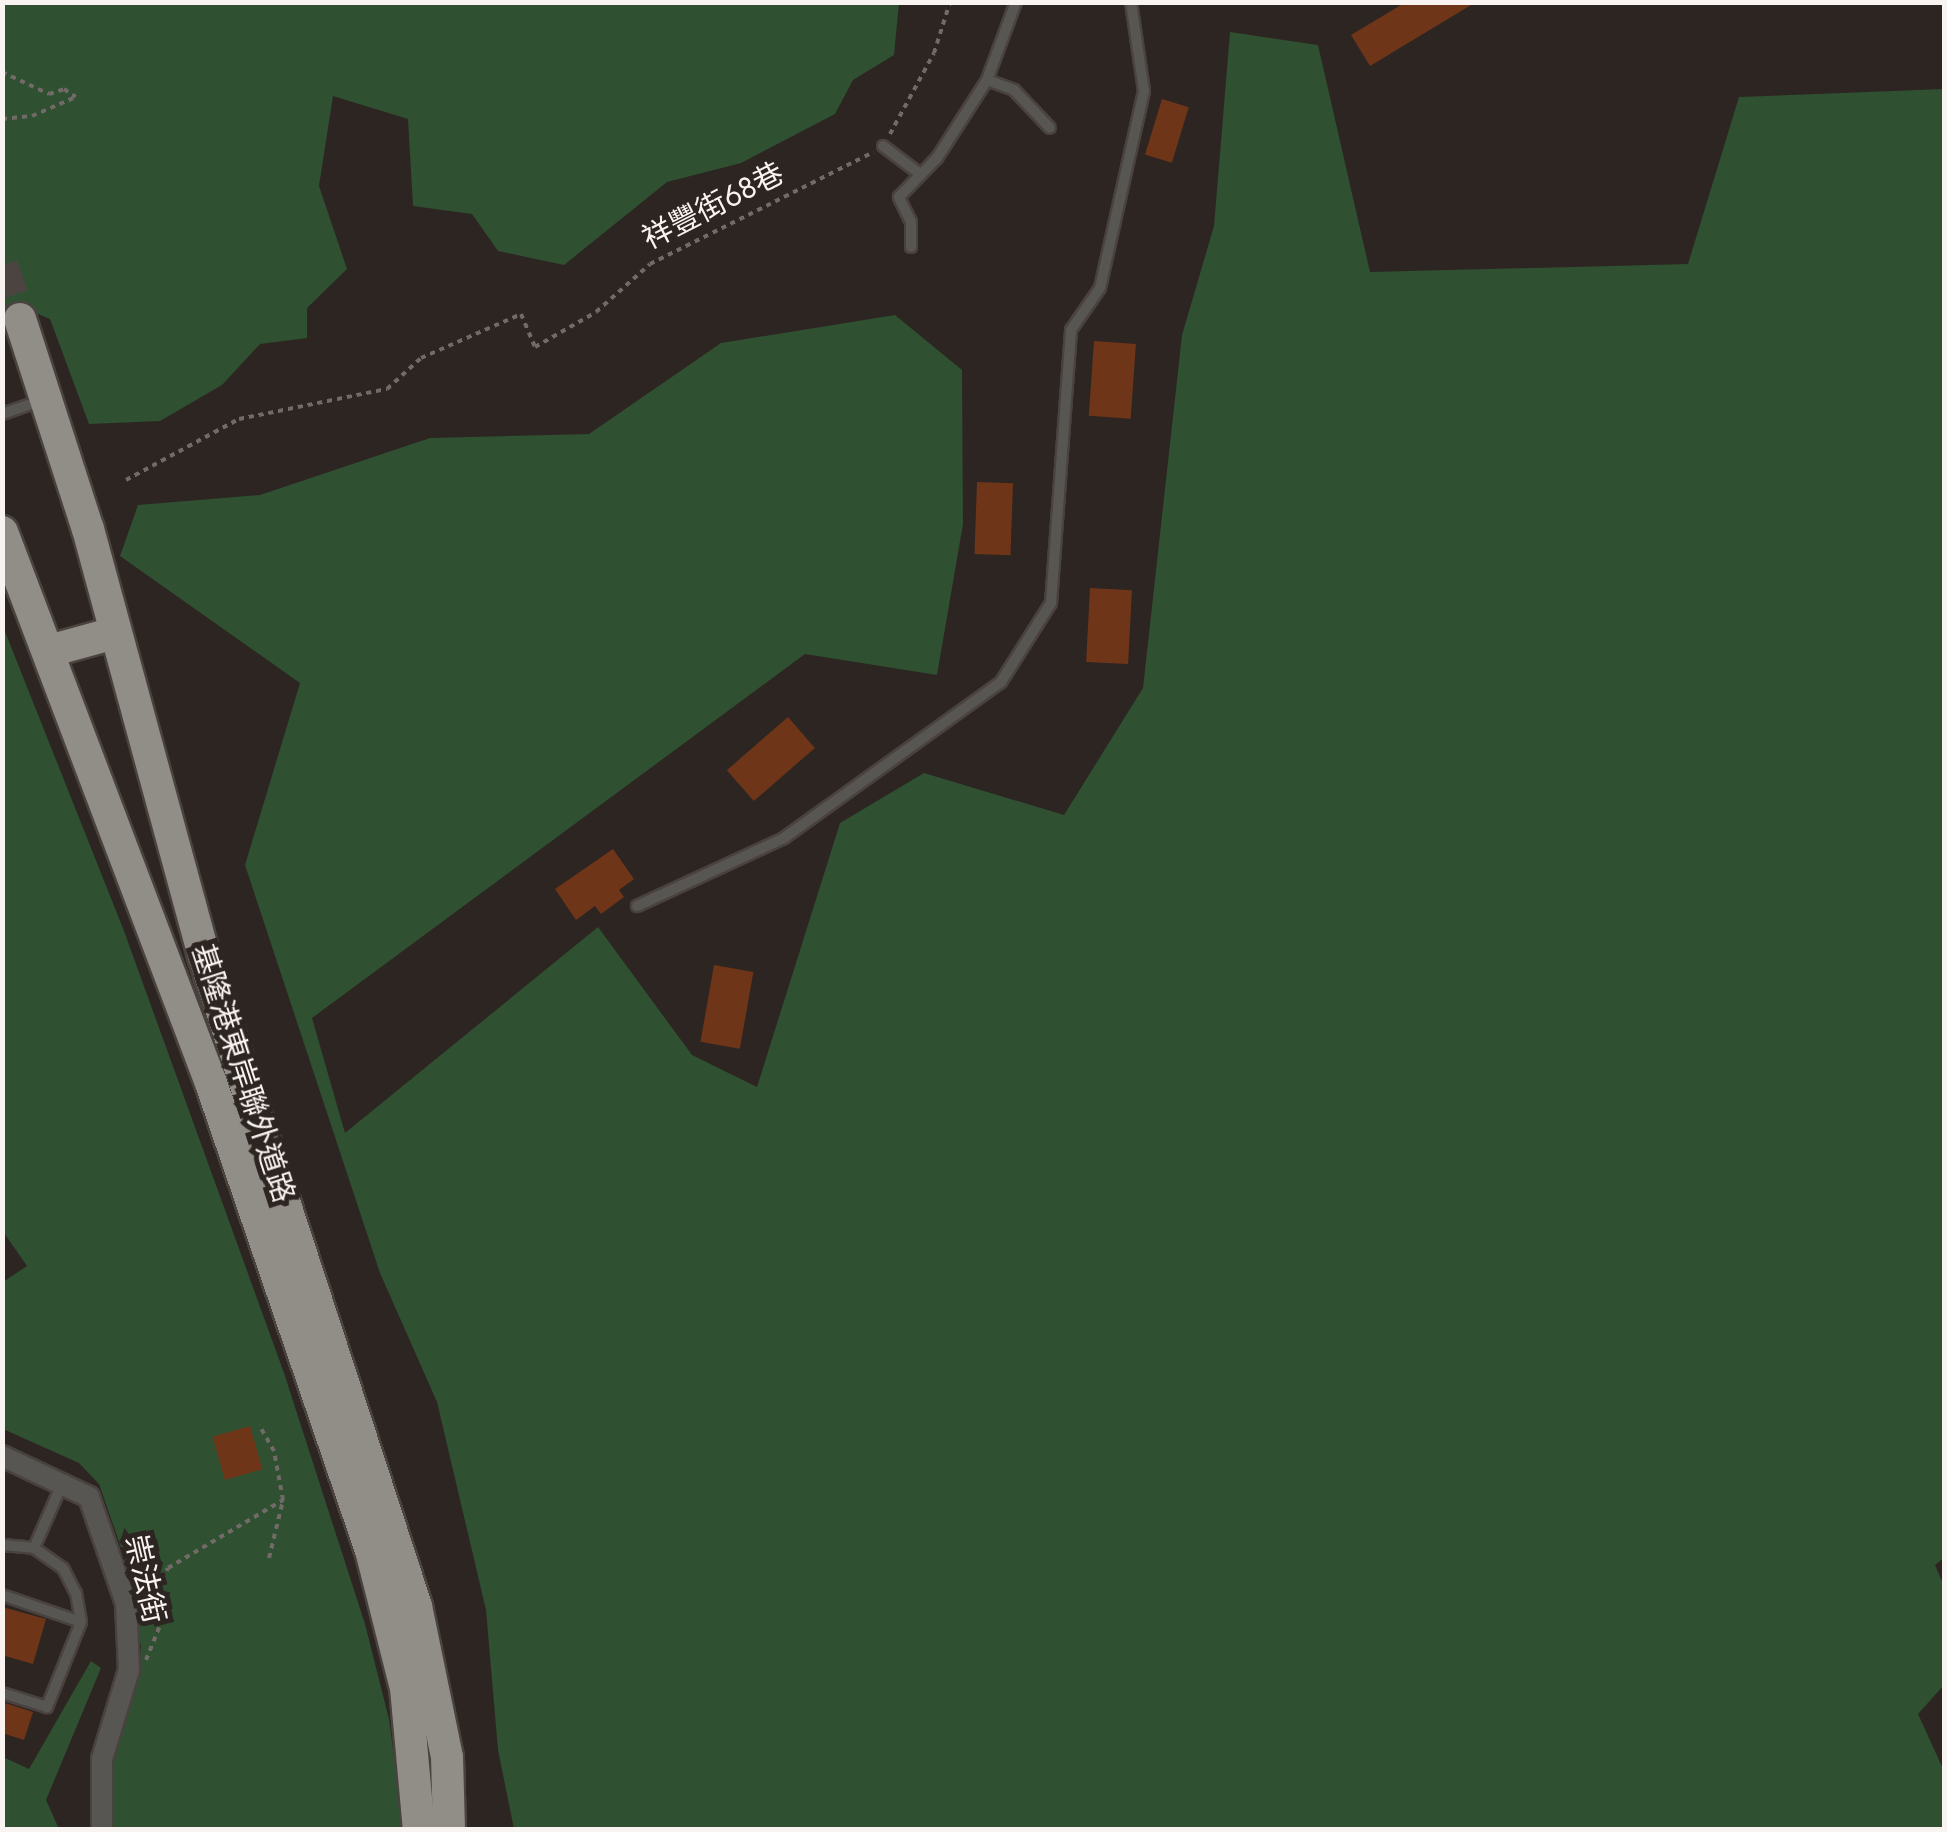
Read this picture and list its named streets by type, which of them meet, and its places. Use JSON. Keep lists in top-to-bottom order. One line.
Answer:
{"streets":{"highway":["基隆港東岸聯外道路"],"street":["崇法街"],"path":["祥豐街68巷"]}}
